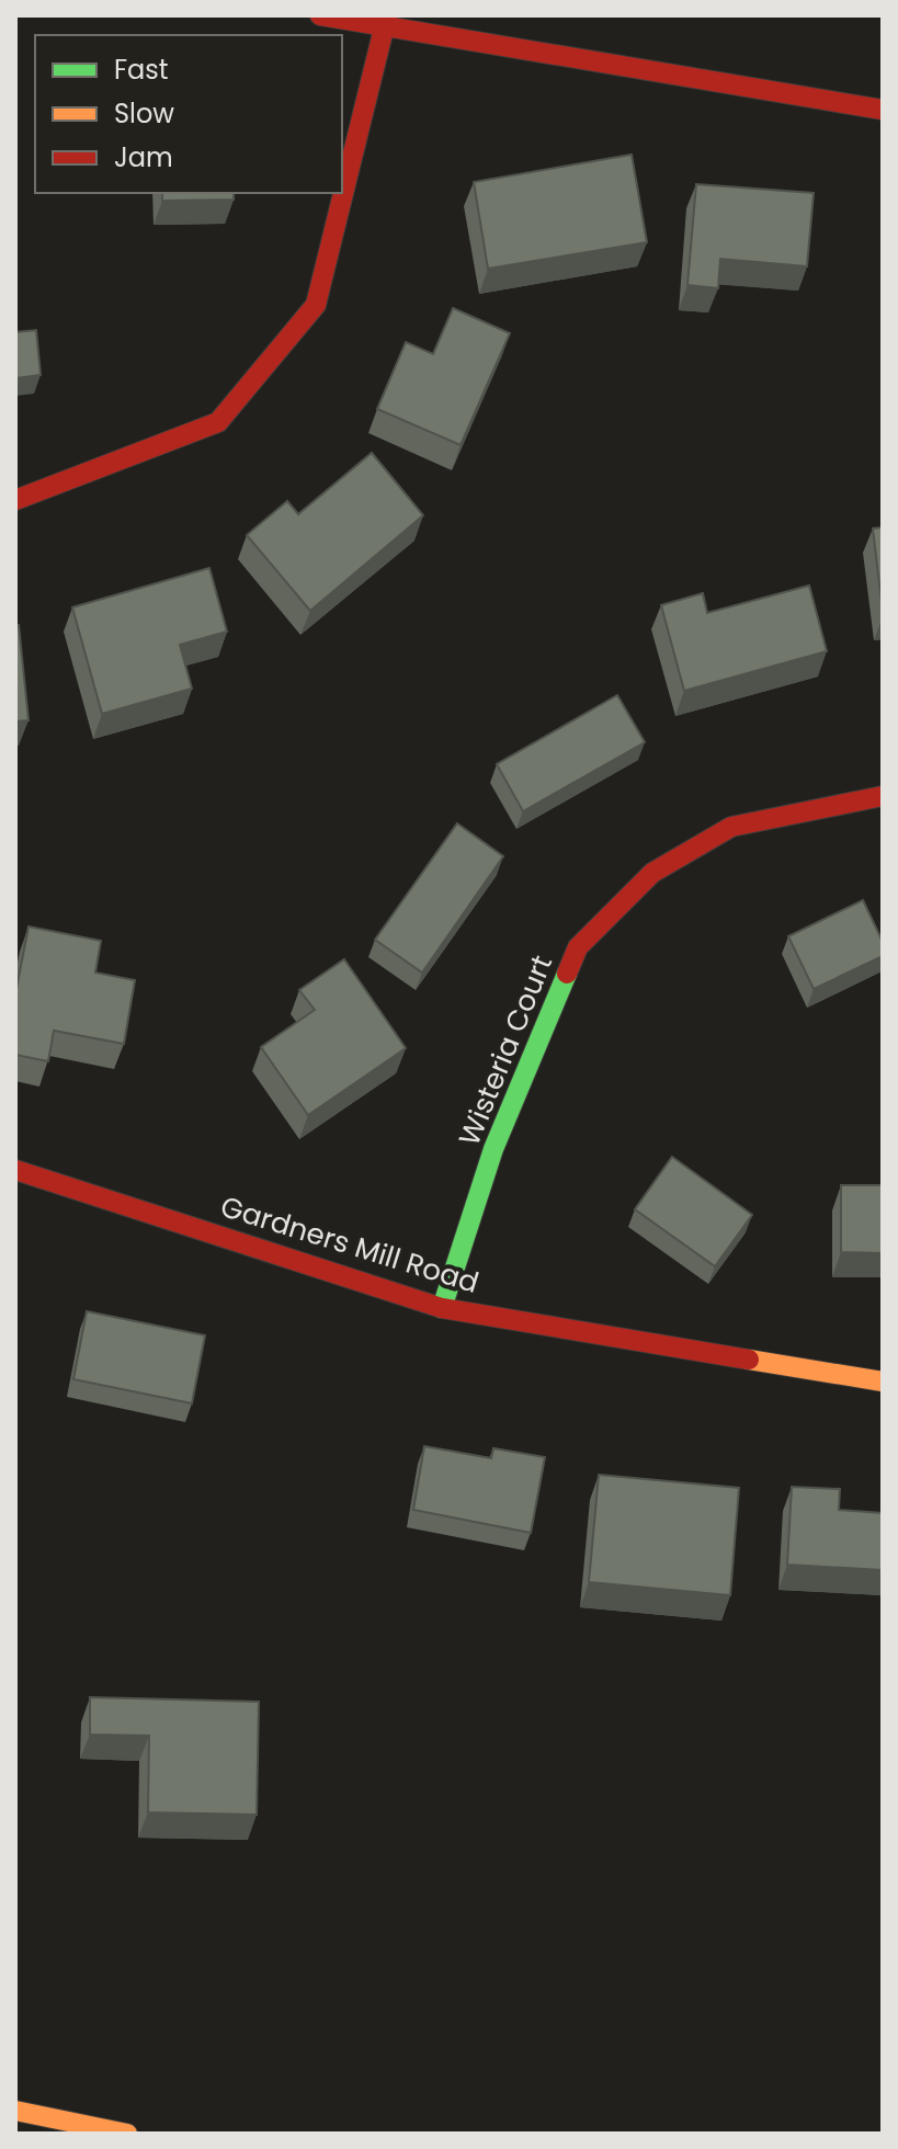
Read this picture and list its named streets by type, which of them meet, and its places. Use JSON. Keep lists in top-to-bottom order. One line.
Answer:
{"streets":{"street":["Wisteria Court","Gardners Mill Road"]},"crossings":[["Wisteria Court","Gardners Mill Road"]],"legend":["Fast","Slow","Jam"]}
